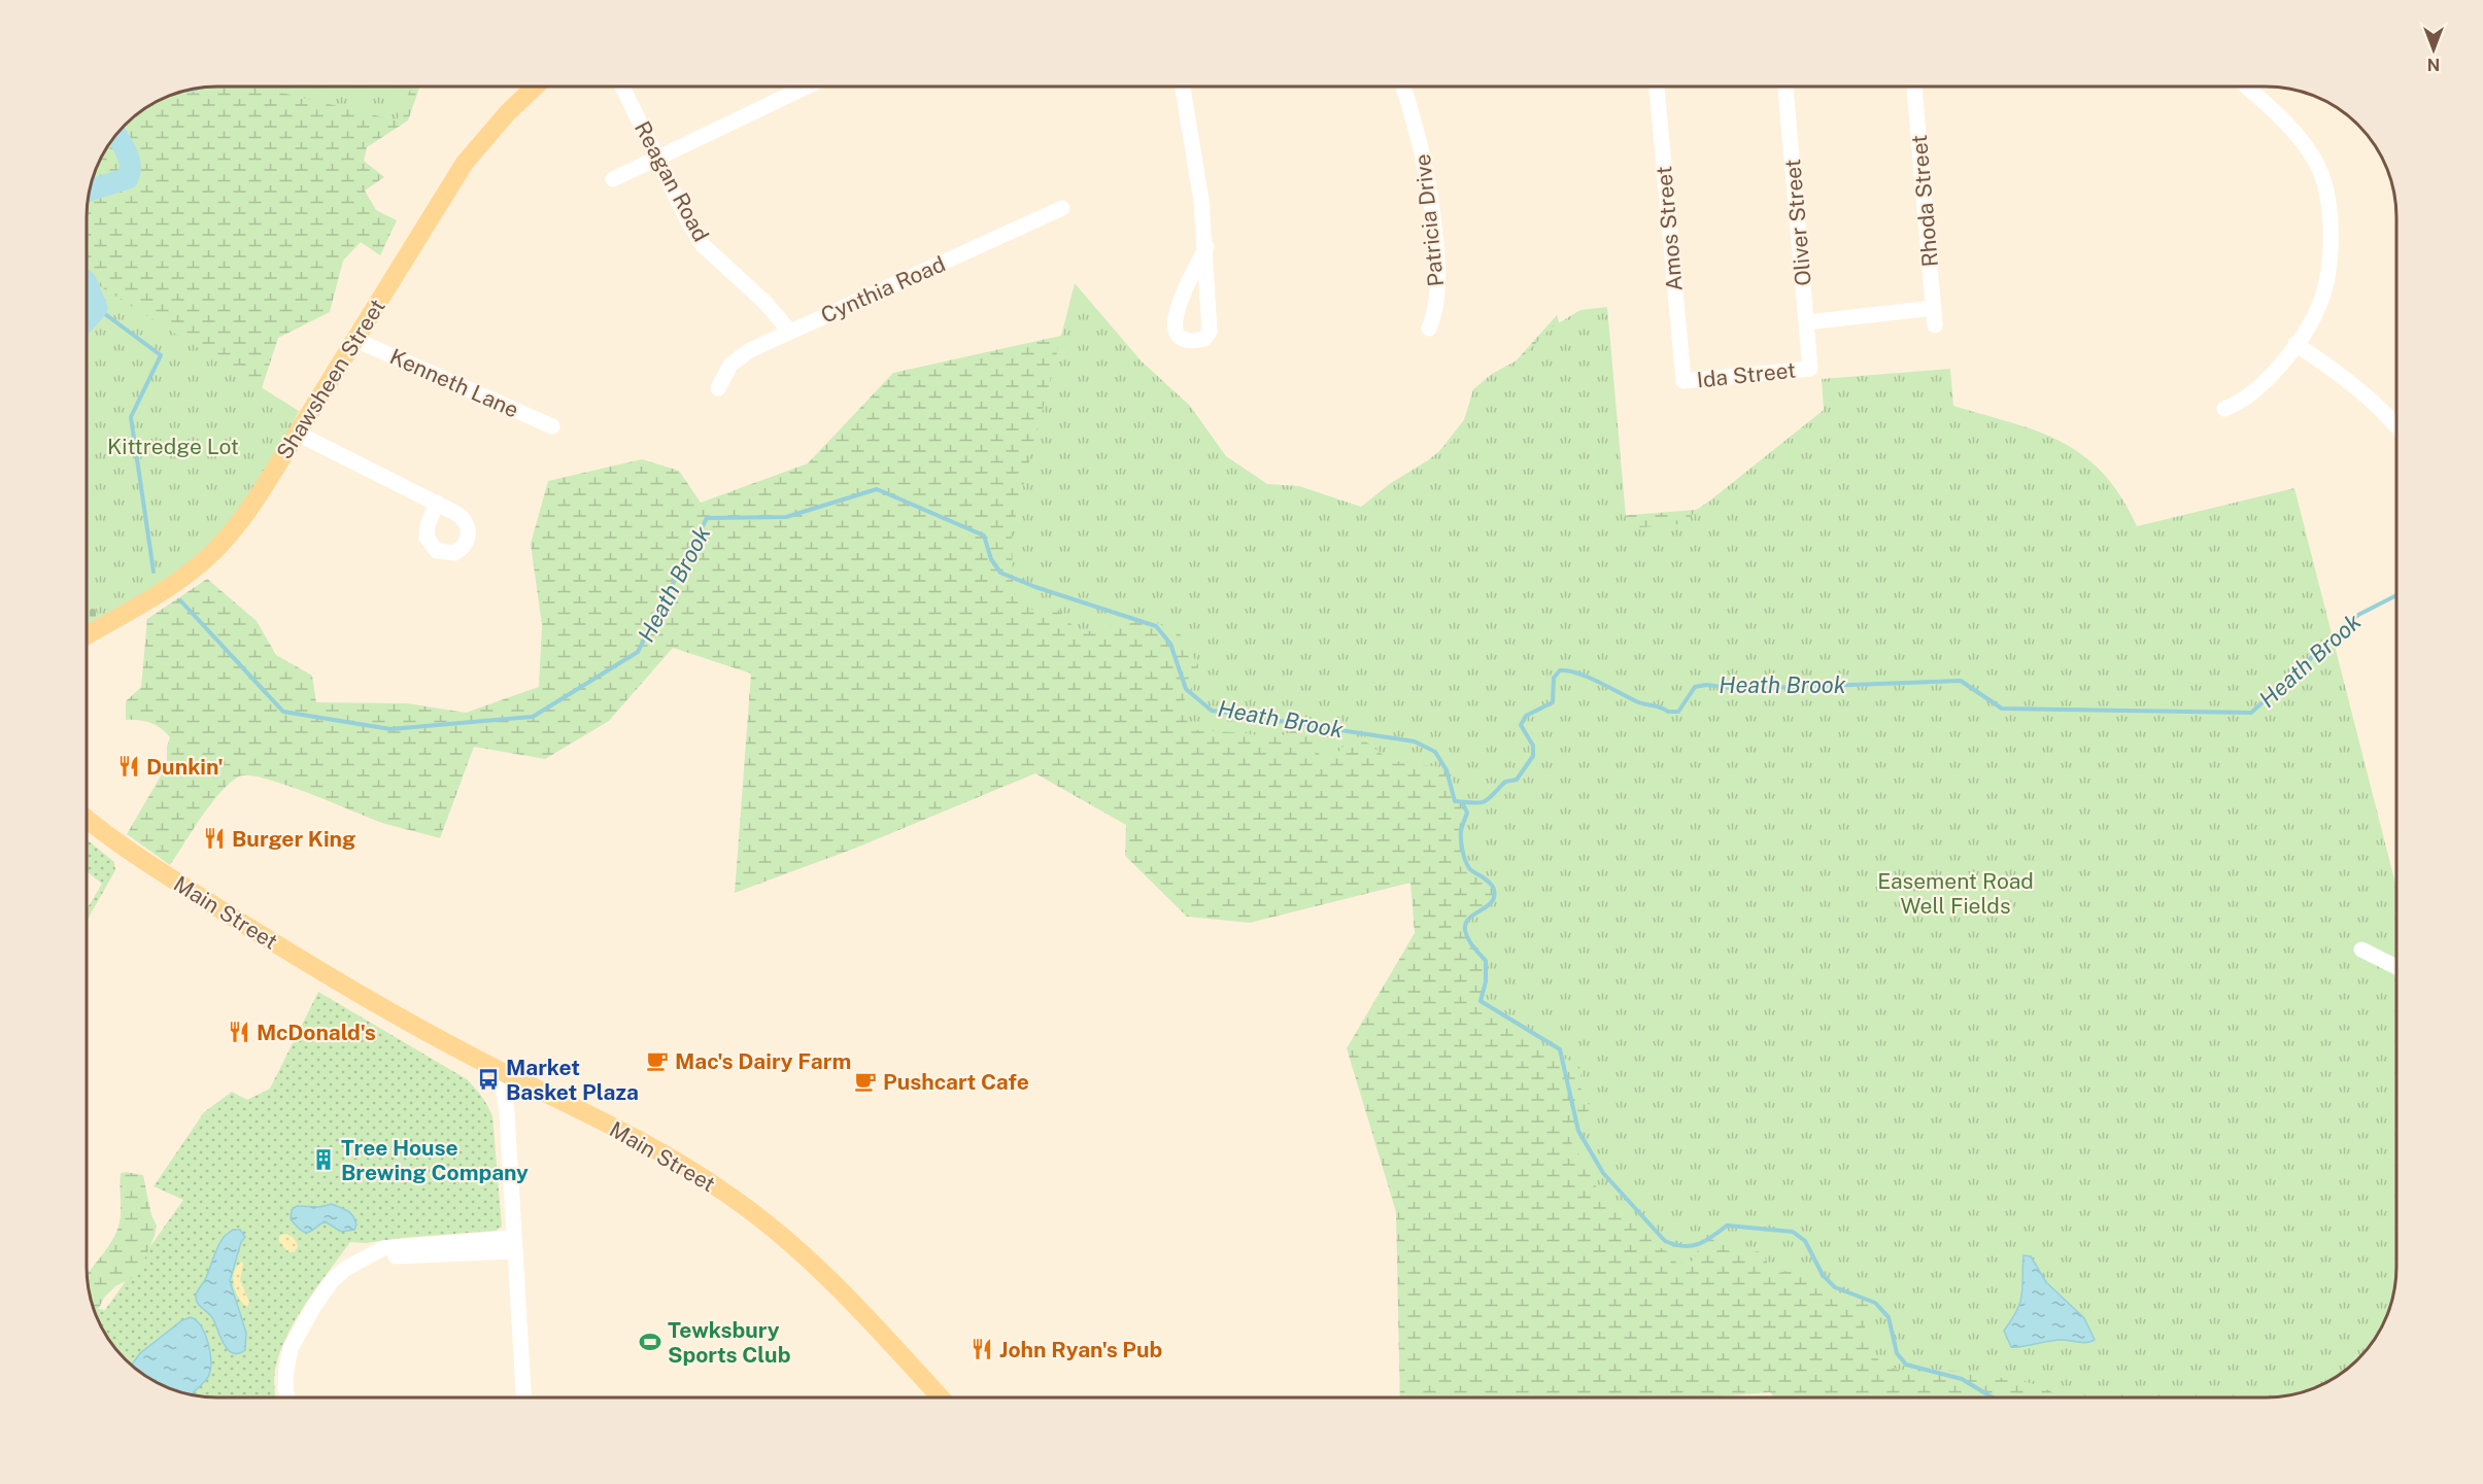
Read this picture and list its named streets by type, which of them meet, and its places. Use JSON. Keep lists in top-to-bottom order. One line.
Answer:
{"streets":{"main road":["Shawsheen Street","Main Street"],"street":["Reagan Road","Rhoda Street","Patricia Drive","Oliver Street","Amos Street","Cynthia Road","Ida Street","Kenneth Lane"]},"crossings":[["Reagan Road","Cynthia Road"],["Oliver Street","Ida Street"],["Amos Street","Ida Street"],["Shawsheen Street","Kenneth Lane"]],"water":["Heath Brook"],"parks":["Kittredge Lot","Easement Road Well Fields"],"places":{"restaurant":["Dunkin'","Burger King","McDonald's","John Ryan's Pub"],"cafe":["Mac's Dairy Farm","Pushcart Cafe"],"bus stop":["Market Basket Plaza"],"building":["Tree House Brewing Company"],"sports":["Tewksbury Sports Club"]},"north":"bottom"}
